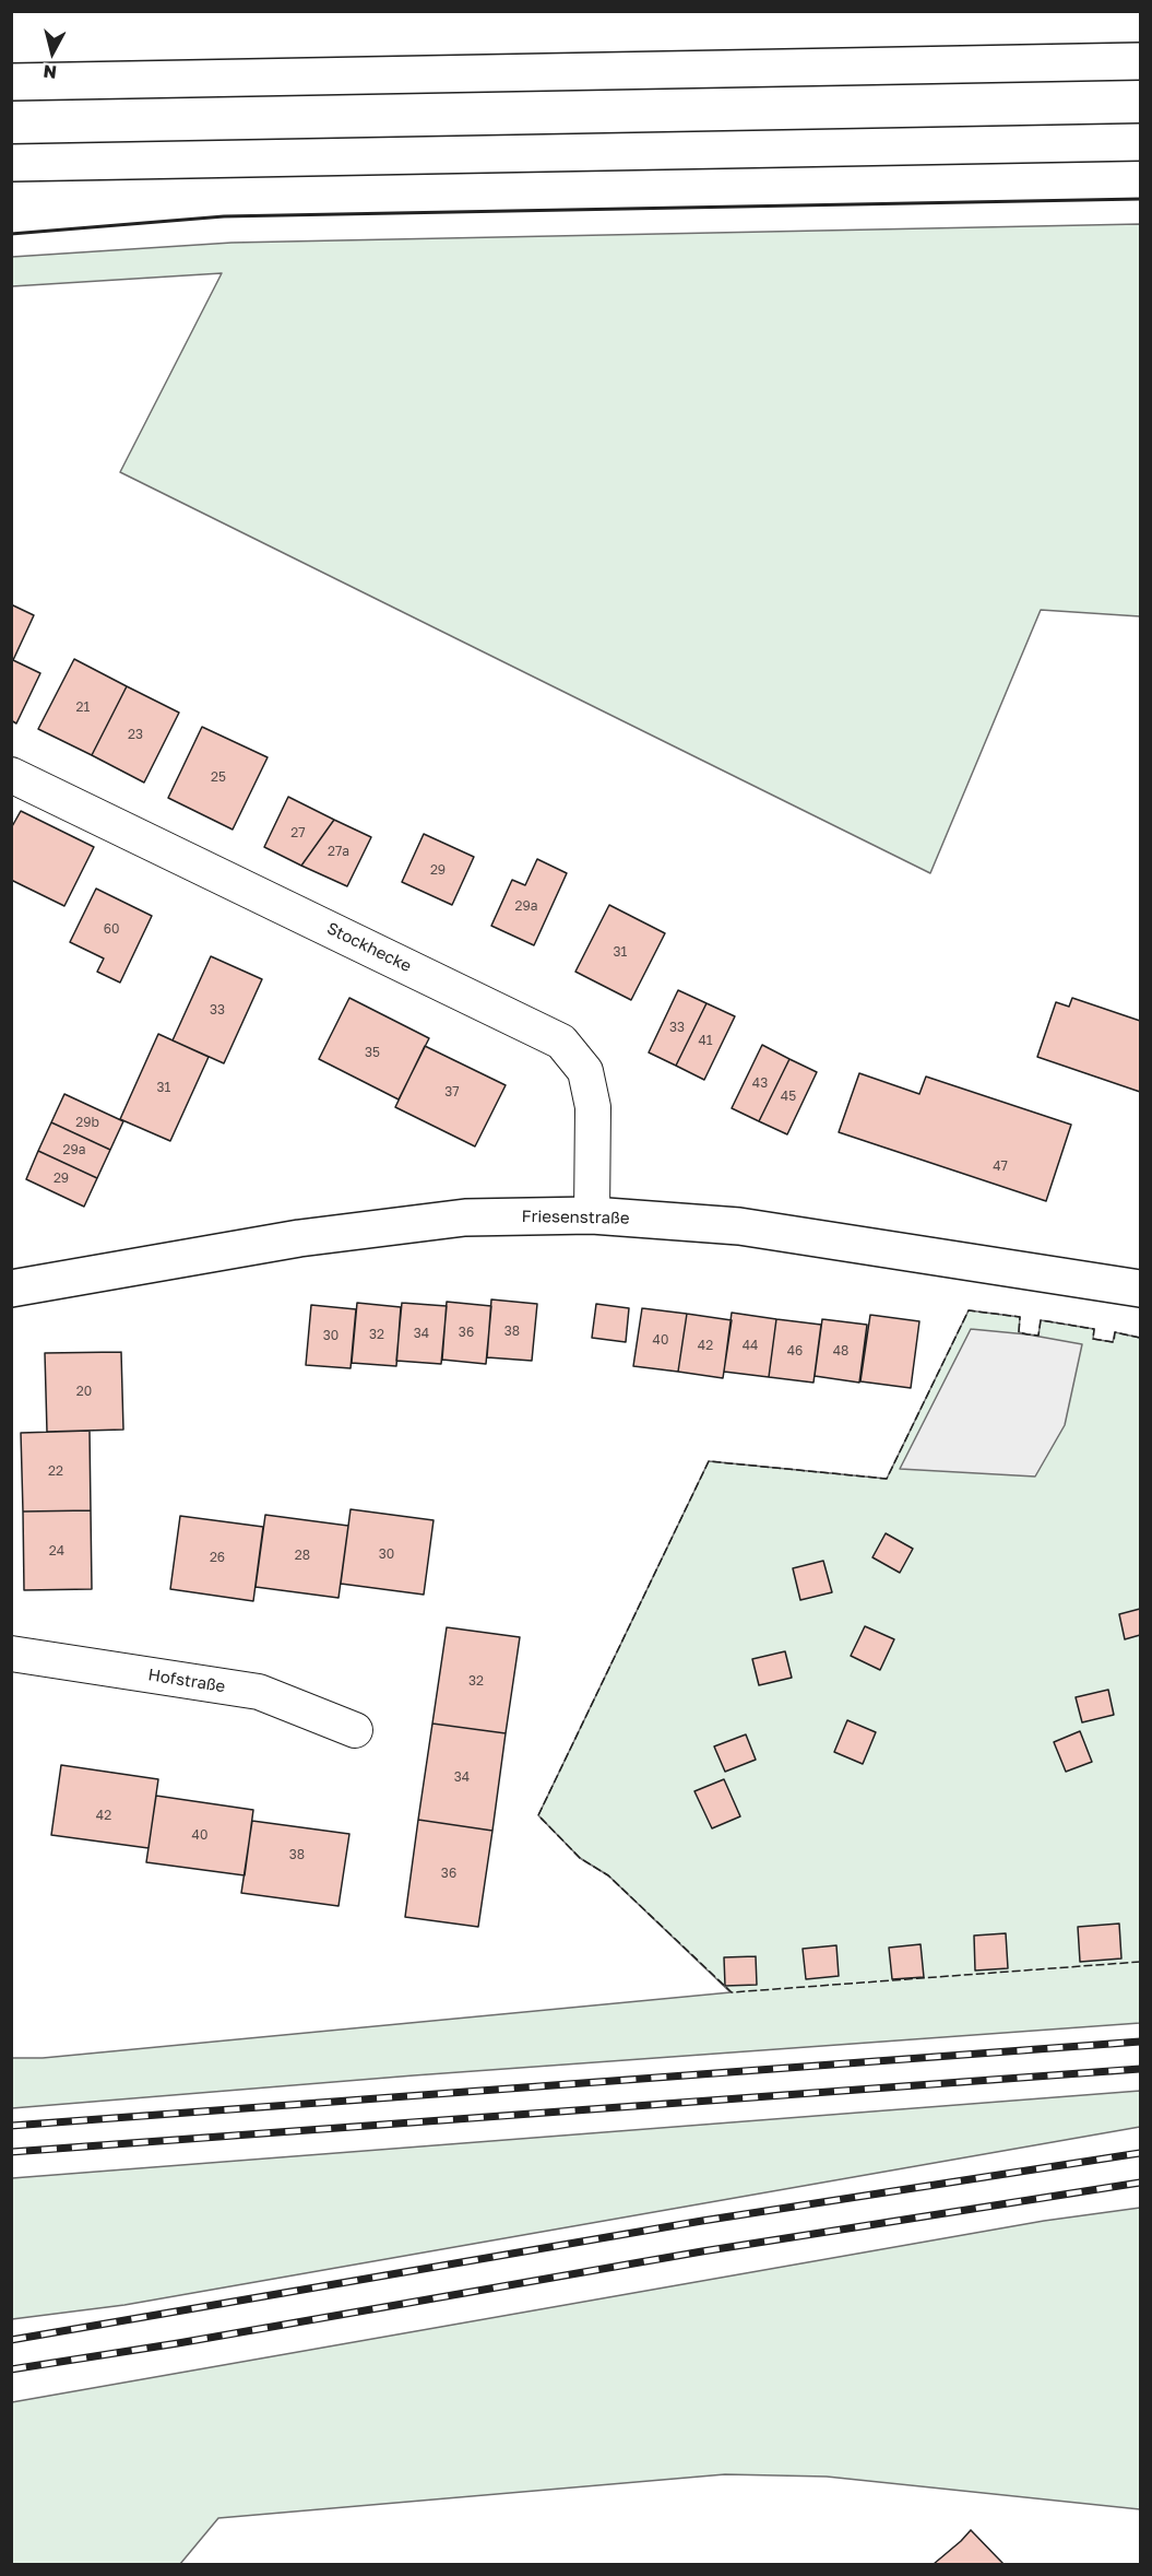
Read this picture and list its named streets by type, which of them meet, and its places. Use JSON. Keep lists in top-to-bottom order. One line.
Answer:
{"streets":{"main road":["Friesenstraße"],"street":["Stockhecke","Hofstraße"]},"crossings":[["Stockhecke","Friesenstraße"]],"house_numbers":["21","23","25","27","27a","29","29a","60","31","33","33","41","35","43","31","37","45","29b","29a","47","29","38","36","34","32","30","40","42","44","46","48","20","22","24","30","28","26","32","34","42","40","38","36"],"north":"bottom"}
